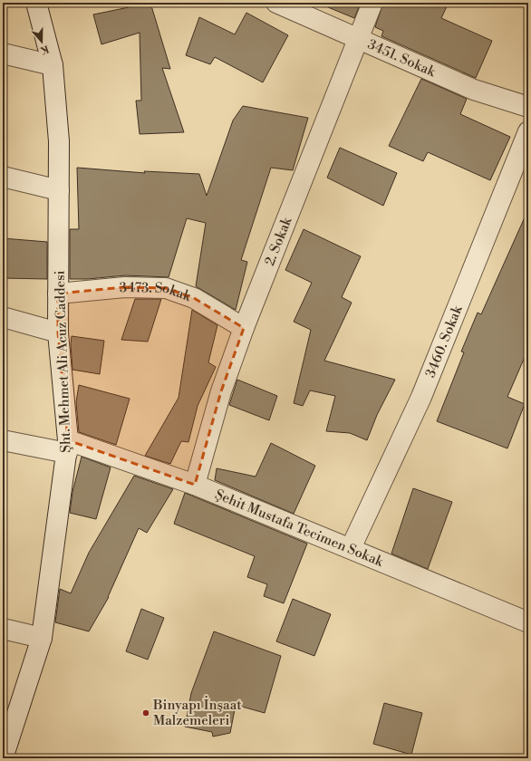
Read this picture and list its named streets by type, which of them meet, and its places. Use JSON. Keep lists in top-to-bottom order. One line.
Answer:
{"streets":{"street":["3451. Sokak","2. Sokak","3473. Sokak","3460. Sokak","Şht. Mehmet Ali Acuz Caddesi","Şehit Mustafa Tecimen Sokak"]},"crossings":[["3451. Sokak","2. Sokak"],["2. Sokak","3473. Sokak"],["2. Sokak","Şehit Mustafa Tecimen Sokak"],["3473. Sokak","Şht. Mehmet Ali Acuz Caddesi"],["3460. Sokak","Şehit Mustafa Tecimen Sokak"],["Şht. Mehmet Ali Acuz Caddesi","Şehit Mustafa Tecimen Sokak"]],"places":["Binyapı İnşaat Malzemeleri"],"north":"bottom"}
